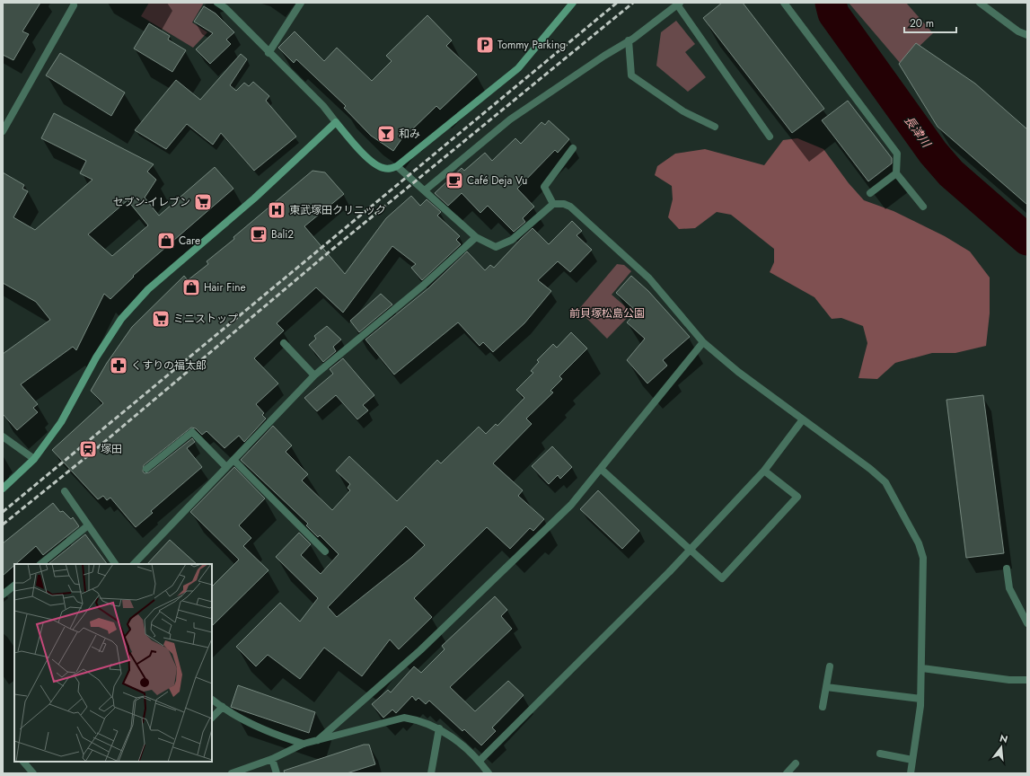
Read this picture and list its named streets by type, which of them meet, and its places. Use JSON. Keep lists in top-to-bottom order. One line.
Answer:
{"water":["長津川"],"parks":["前貝塚松島公園"],"places":{"parking":["Tommy Parking"],"bar":["和み"],"cafe":["Café Deja Vu","Bali2"],"supermarket":["セブン-イレブン","ミニストップ"],"hospital":["東武塚田クリニック"],"shop":["Care","Hair Fine"],"pharmacy":["くすりの福太郎"],"station":["塚田"]},"scale_bar":"20 m","north":"top"}
